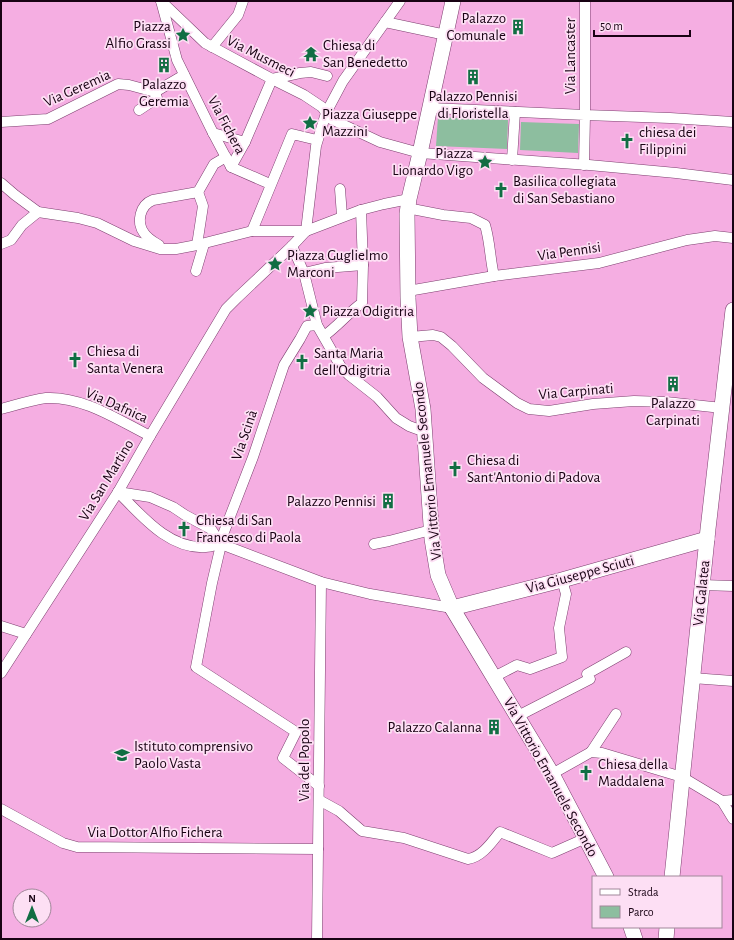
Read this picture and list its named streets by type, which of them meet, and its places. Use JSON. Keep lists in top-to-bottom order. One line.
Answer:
{"streets":{"street":["Via Musmeci","Via Lancaster","Via Geremia","Via Fichera","Via Pennisi","Via Carpinati","Via Dafnica","Via Scinà","Via Vittorio Emanuele Secondo","Via San Martino","Via Giuseppe Sciuti","Via Galatea","Via del Popolo","Via Dottor Alfio Fichera"]},"crossings":[["Via Musmeci","Via Fichera"],["Via Pennisi","Via Vittorio Emanuele Secondo"],["Via Carpinati","Via Vittorio Emanuele Secondo"],["Via Carpinati","Via Galatea"],["Via Dafnica","Via San Martino"],["Via Scinà","Via del Popolo"],["Via Vittorio Emanuele Secondo","Via Giuseppe Sciuti"],["Via Giuseppe Sciuti","Via Galatea"],["Via del Popolo","Via Dottor Alfio Fichera"]],"places":{"building":["Palazzo Comunale","Palazzo Geremia","Palazzo Pennisi di Floristella","Palazzo Carpinati","Palazzo Pennisi","Palazzo Calanna"],"place":["Piazza Alfio Grassi","Piazza Giuseppe Mazzini","Piazza Lionardo Vigo","Piazza Guglielmo Marconi","Piazza Odigitria"],"temple":["Chiesa di San Benedetto"],"church":["chiesa dei Filippini","Basilica collegiata di San Sebastiano","Chiesa di Santa Venera","Santa Maria dell'Odigitria","Chiesa di Sant'Antonio di Padova","Chiesa di San Francesco di Paola","Chiesa della Maddalena"],"school or university":["Istituto comprensivo Paolo Vasta"]},"legend":["Strada","Parco"],"scale_bar":"50 m","north":"top"}
